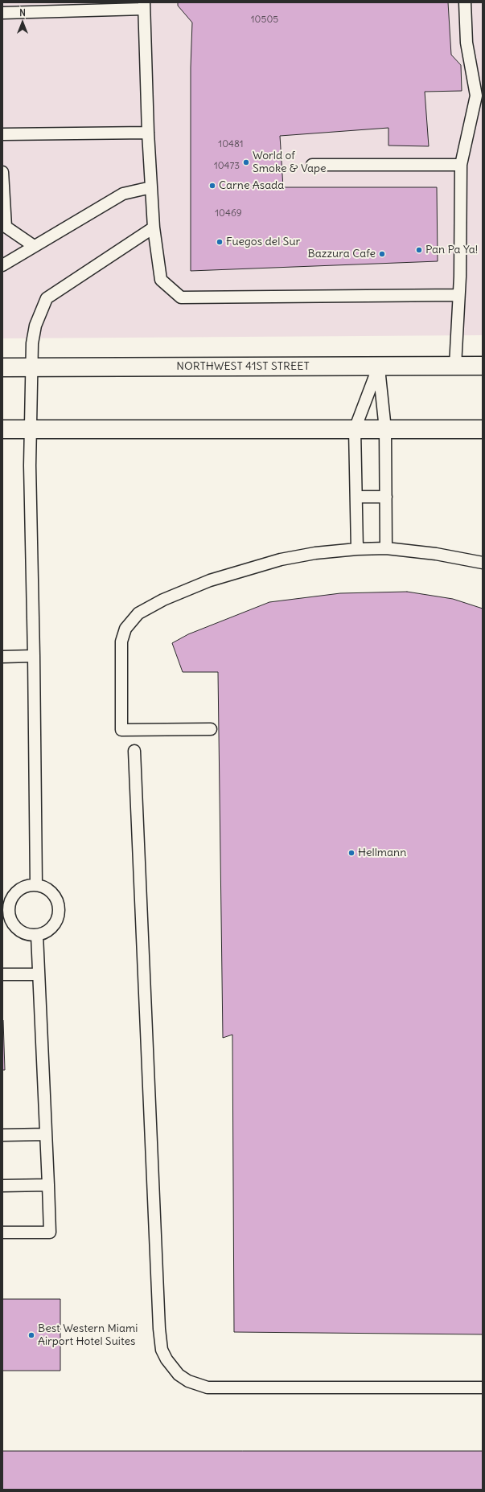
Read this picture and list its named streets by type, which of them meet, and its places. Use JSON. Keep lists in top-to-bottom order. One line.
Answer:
{"streets":{"main road":["NORTHWEST 41ST STREET"]},"places":["World of Smoke & Vape","Carne Asada","Fuegos del Sur","Pan Pa Ya!","Bazzura Cafe","Hellmann","Best Western Miami Airport Hotel Suites"],"house_numbers":["10505","10481","10473","10469"],"north":"top"}
